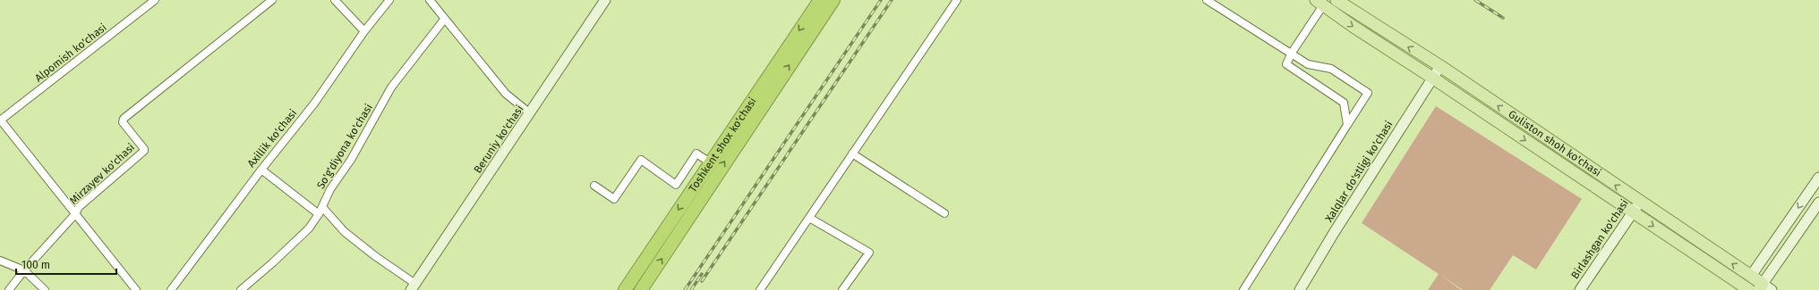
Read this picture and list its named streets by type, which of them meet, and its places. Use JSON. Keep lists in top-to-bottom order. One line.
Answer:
{"streets":{"highway":["Toshkent shox ko'chasi"],"main road":["Guliston shoh ko'chasi"],"street":["Alpomish ko'chasi","Axillik ko'chasi","Beruniy ko'chasi","So'g'diyona ko'chasi","Xalqlar do'stligi ko'chasi","Mirzayev ko'chasi","Birlashgan ko'chasi"]},"crossings":[["Guliston shoh ko'chasi","Xalqlar do'stligi ko'chasi"],["Guliston shoh ko'chasi","Birlashgan ko'chasi"]],"scale_bar":"100 m"}
